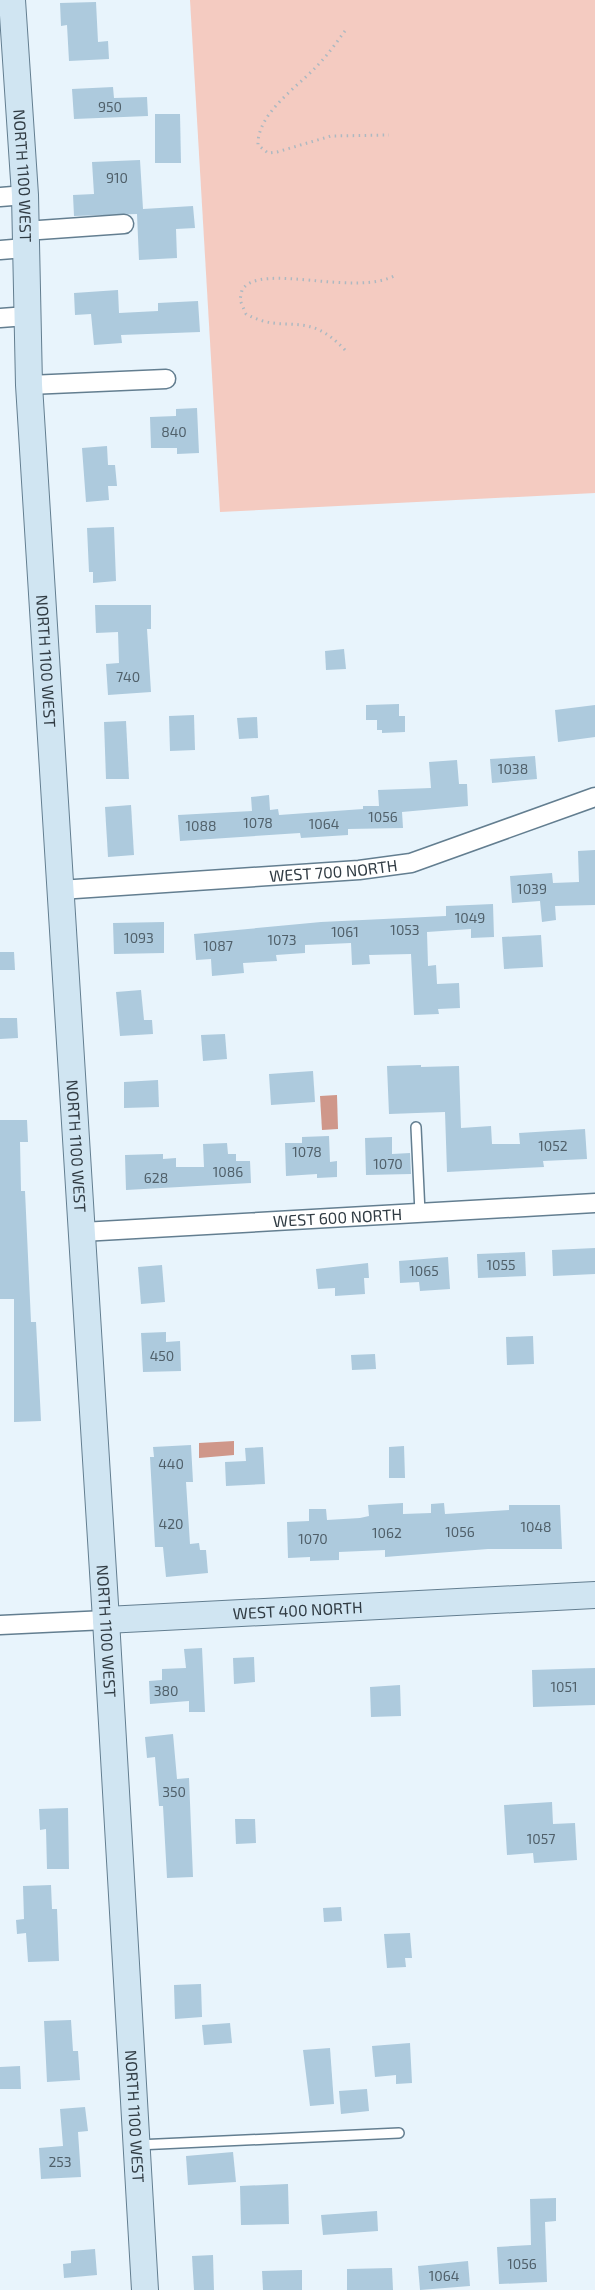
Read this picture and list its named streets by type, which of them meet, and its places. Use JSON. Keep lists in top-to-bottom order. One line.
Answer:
{"streets":{"street":["NORTH 1100 WEST","WEST 700 NORTH","WEST 600 NORTH","WEST 400 NORTH"]},"crossings":[["NORTH 1100 WEST","WEST 700 NORTH"],["NORTH 1100 WEST","WEST 600 NORTH"],["NORTH 1100 WEST","WEST 400 NORTH"]],"house_numbers":["950","910","840","740","1038","1056","1078","1064","1088","1039","1049","1053","1061","1093","1073","1087","1052","1078","1070","1086","628","1055","1065","450","440","420","1048","1056","1062","1070","1051","380","350","1057","253","1056","1064"]}
